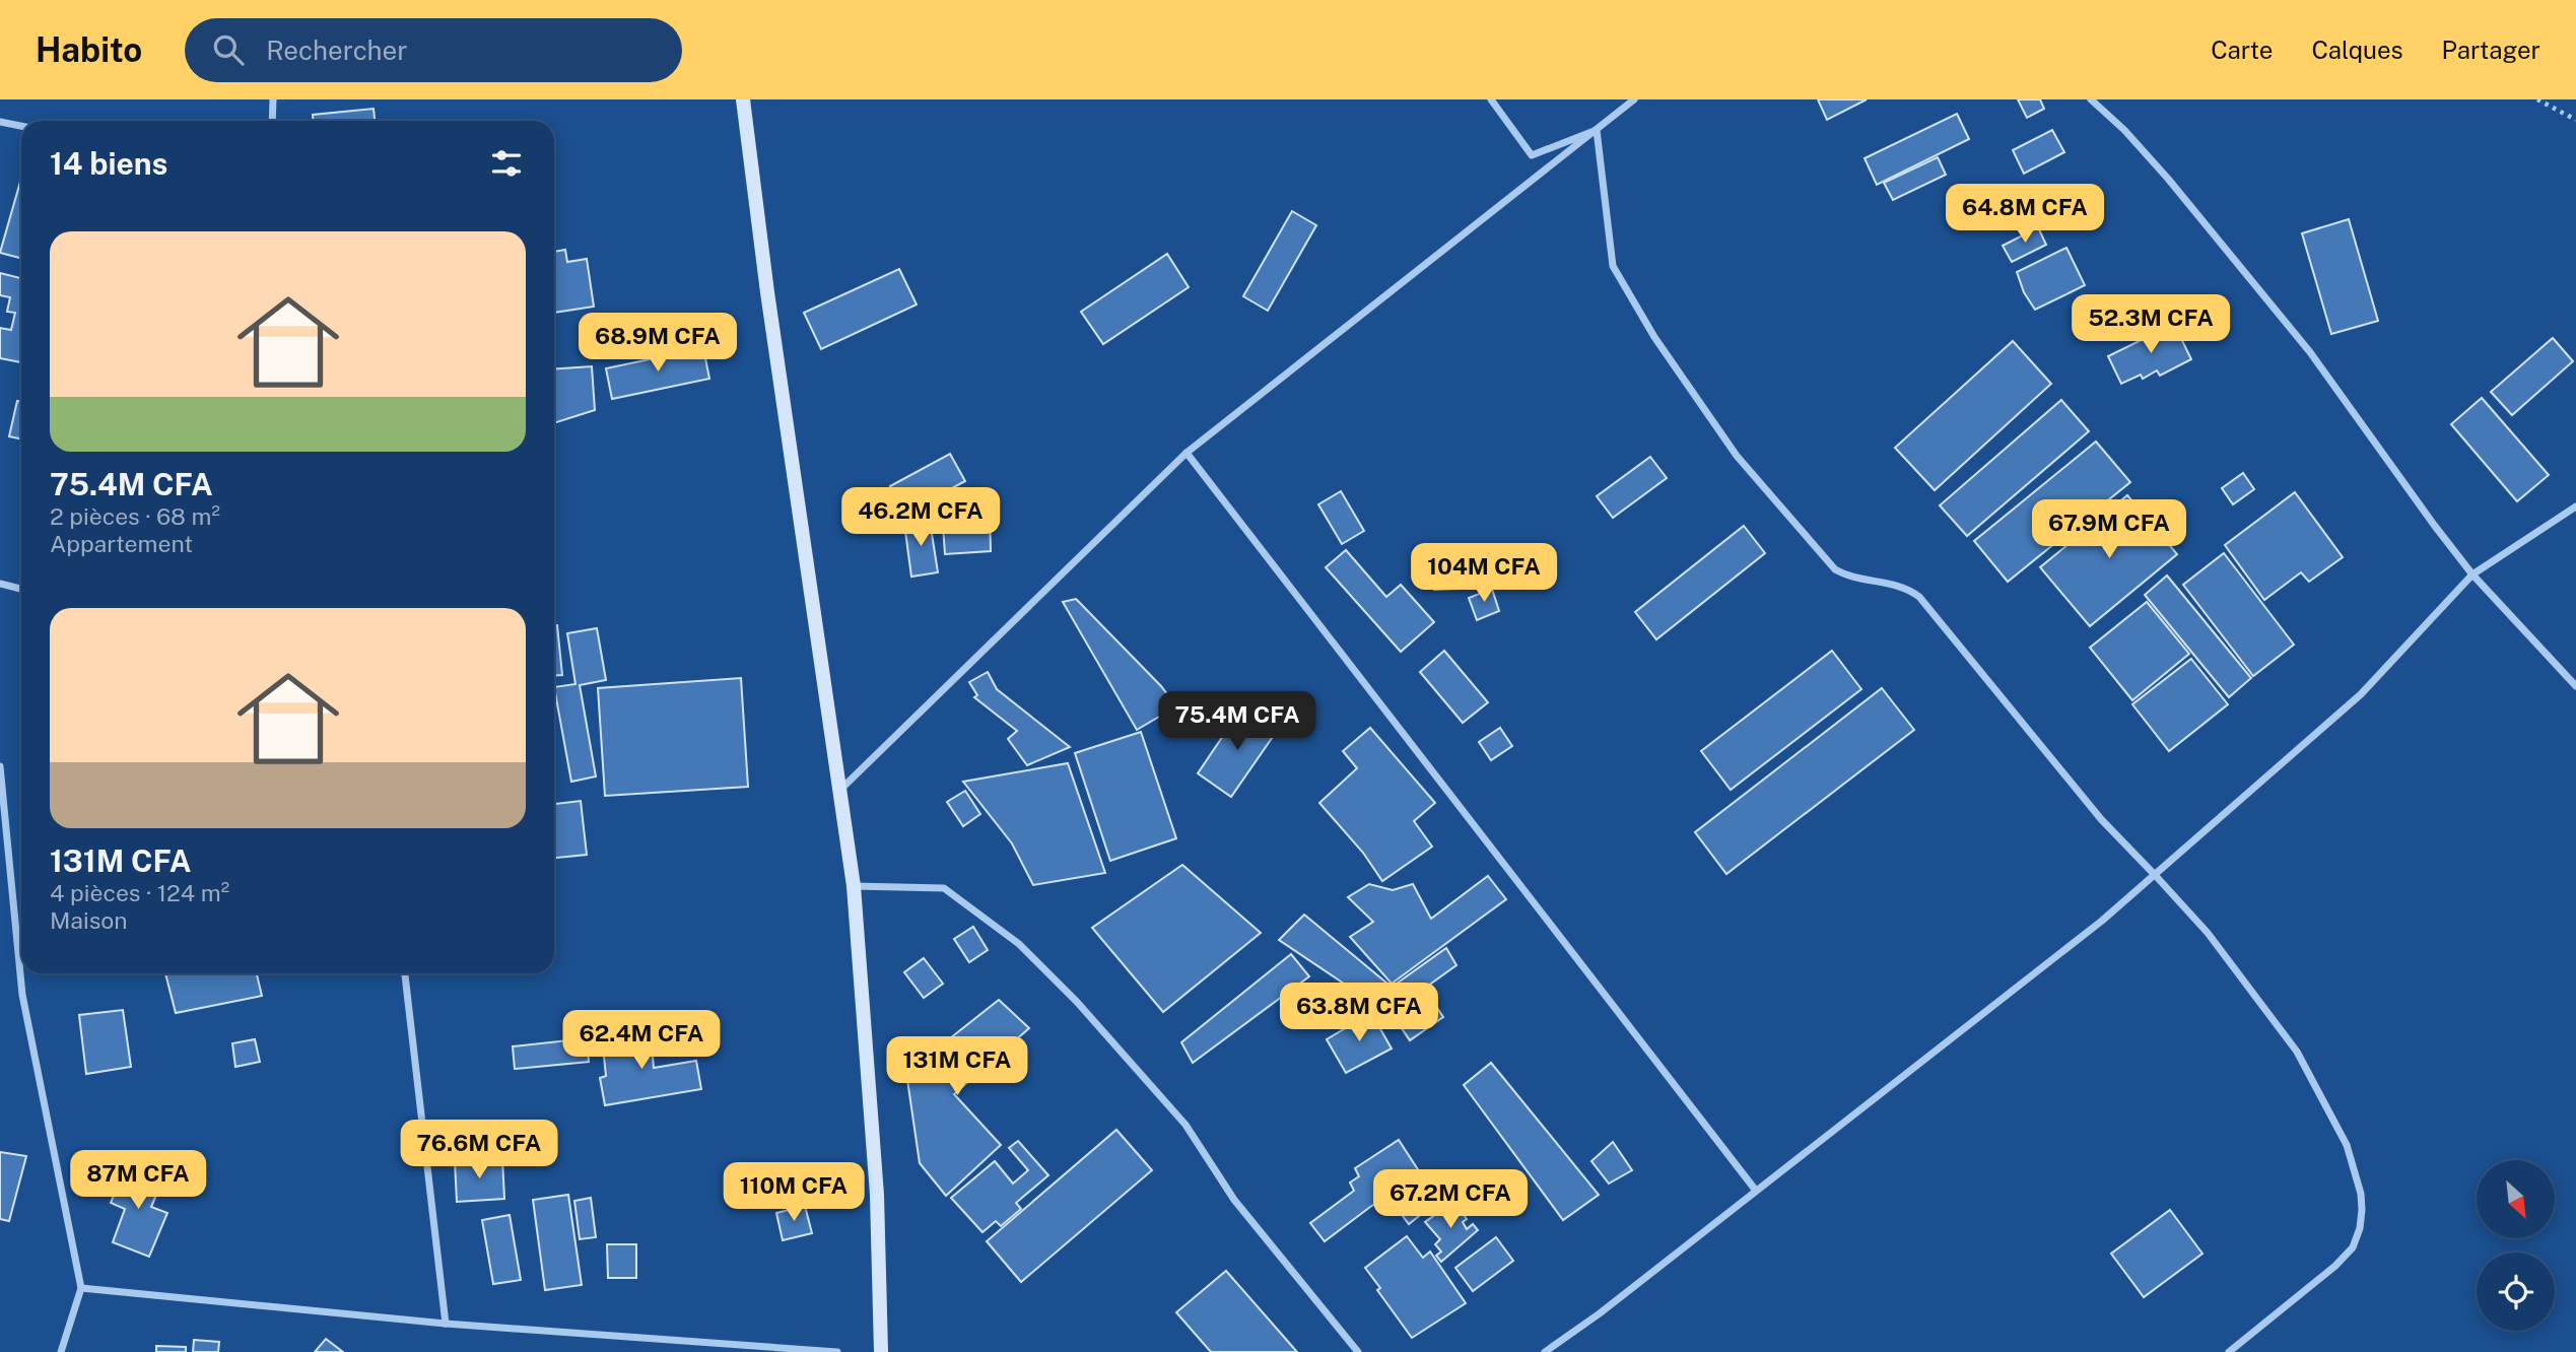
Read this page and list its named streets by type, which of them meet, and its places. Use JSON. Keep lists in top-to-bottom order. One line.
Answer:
{"north":"bottom right","page":{"header":"Habito","search":"Rechercher","nav":["Carte","Calques","Partager"],"heading":"14 biens","price":["64.8M CFA","52.3M CFA","68.9M CFA","46.2M CFA","67.9M CFA","104M CFA","75.4M CFA","63.8M CFA","62.4M CFA","131M CFA","76.6M CFA","87M CFA","110M CFA","67.2M CFA"],"list":[{"name":"75.4M CFA","note":"2 pièces · 68 m² · Appartement"},{"name":"131M CFA","note":"4 pièces · 124 m² · Maison"}]}}
